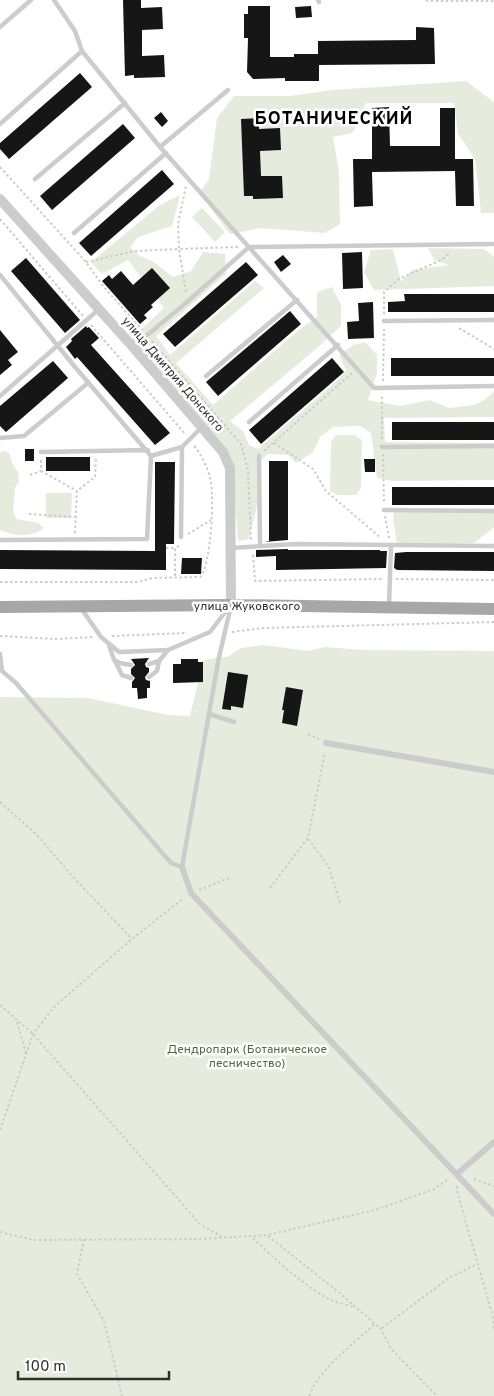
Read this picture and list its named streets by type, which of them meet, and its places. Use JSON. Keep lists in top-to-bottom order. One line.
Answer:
{"streets":{"main road":["улица Жуковского"],"street":["улица Дмитрия Донского"]},"crossings":[["улица Дмитрия Донского","улица Жуковского"]],"districts":["БОТАНИЧЕСКИЙ"],"parks":["Дендропарк (Ботаническое лесничество)"],"scale_bar":"100 m"}
